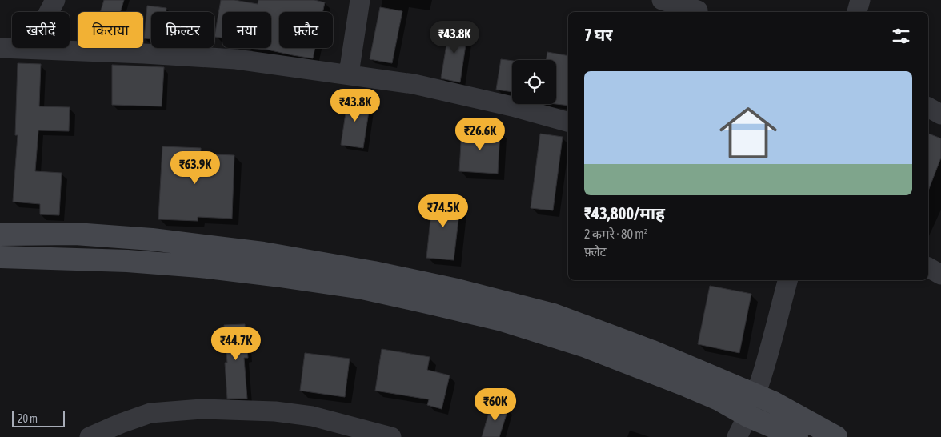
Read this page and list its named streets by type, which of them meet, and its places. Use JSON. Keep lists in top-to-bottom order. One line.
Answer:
{"scale_bar":"20 m","page":{"chip":["खरीदें","किराया","फ़िल्टर","नया","फ़्लैट"],"heading":"7 घर","price":["₹43.8K","₹43.8K","₹26.6K","₹63.9K","₹74.5K","₹44.7K","₹60K"],"list":[{"name":"₹43,800/माह","note":"2 कमरे · 80 m² · फ़्लैट"}],"scale":"20 m"}}
